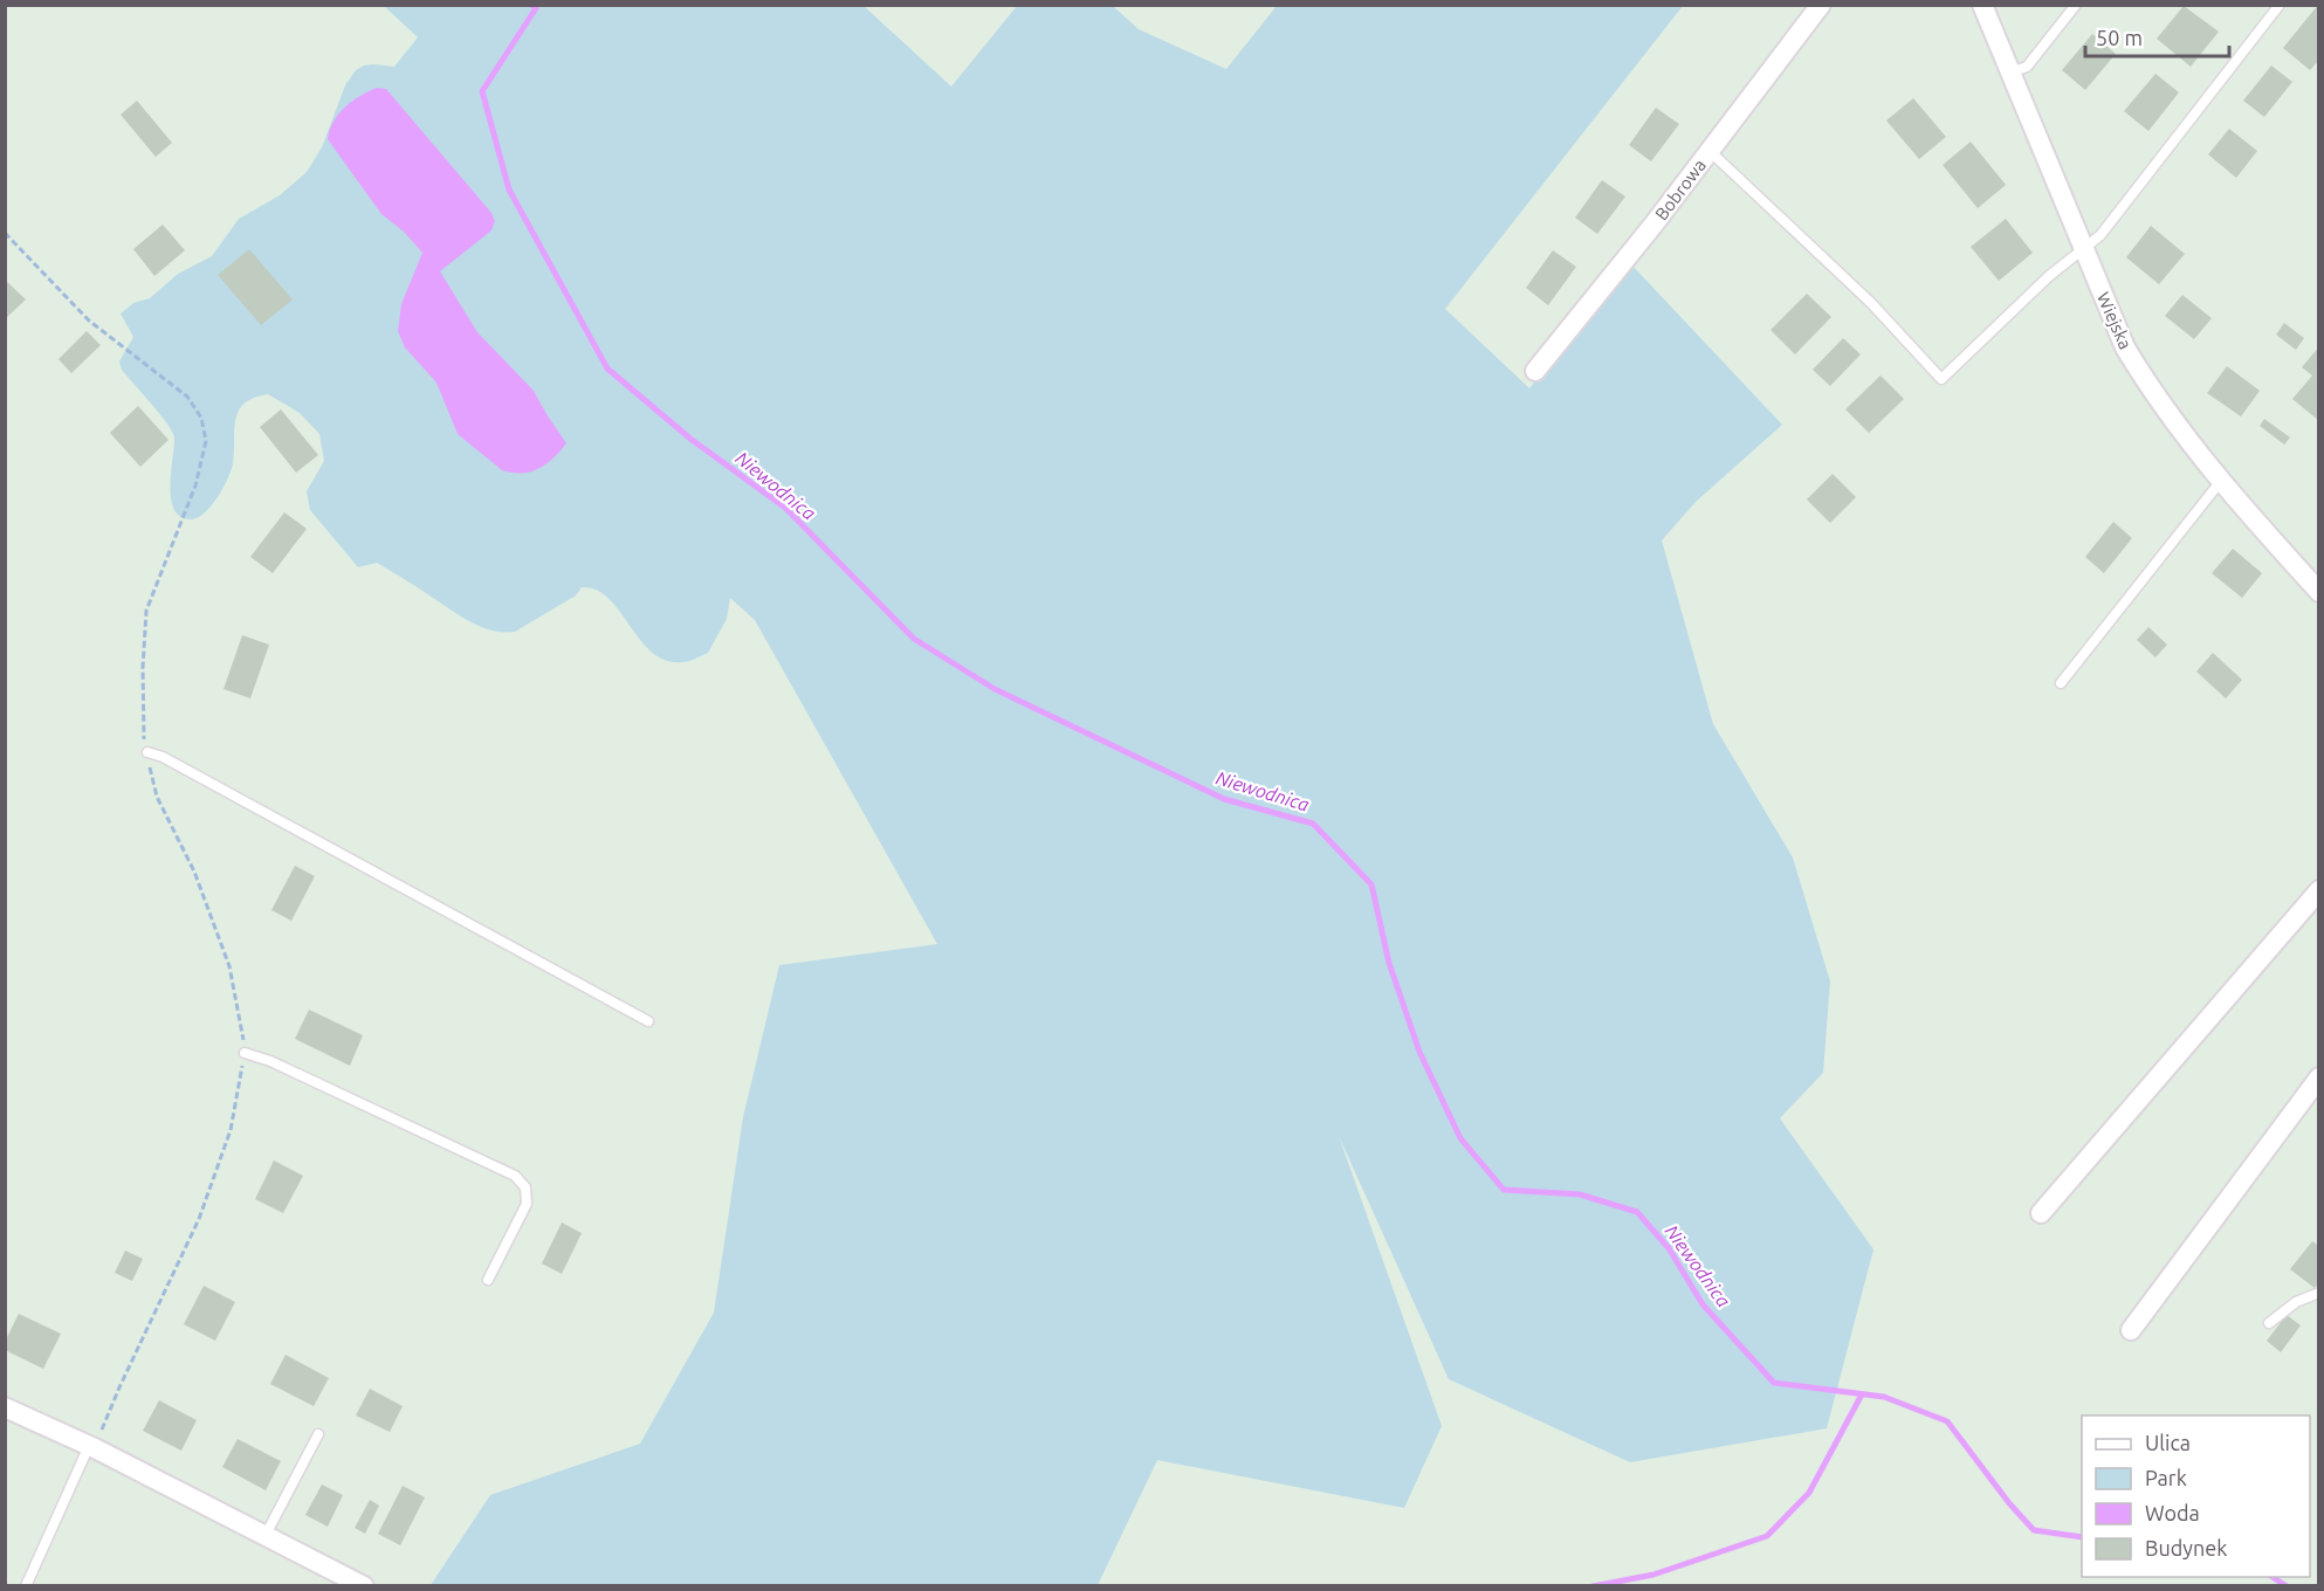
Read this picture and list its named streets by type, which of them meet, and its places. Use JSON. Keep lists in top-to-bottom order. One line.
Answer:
{"streets":{"street":["Bobrowa","Wiejska"]},"water":["Niewodnica"],"legend":["Ulica","Park","Woda","Budynek"],"scale_bar":"50 m"}
